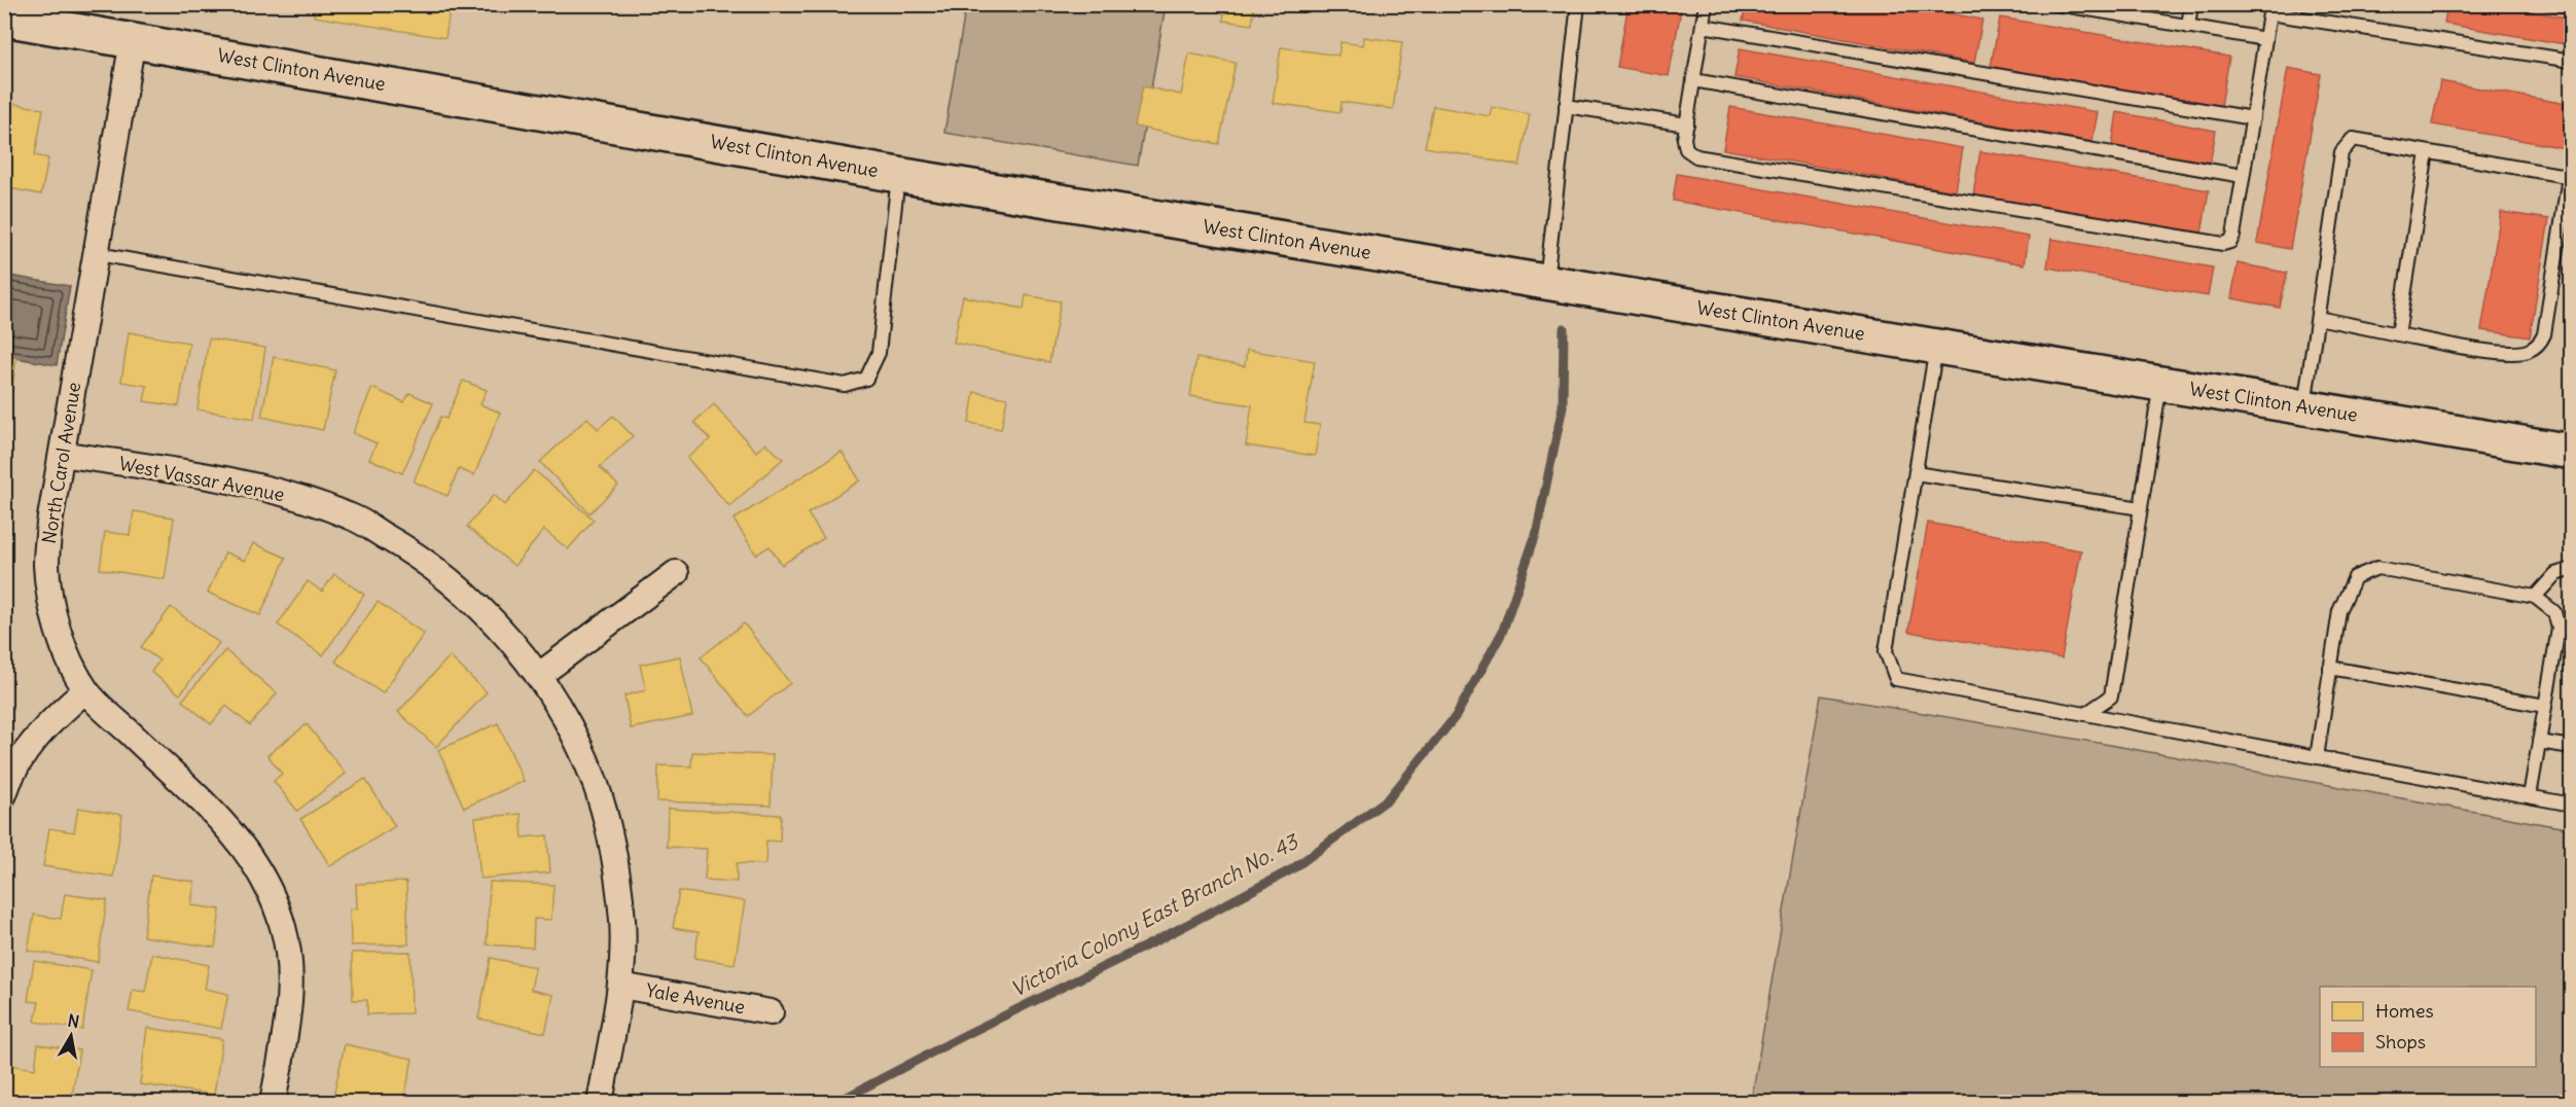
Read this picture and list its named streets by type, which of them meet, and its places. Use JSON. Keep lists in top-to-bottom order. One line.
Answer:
{"streets":{"main road":["West Clinton Avenue"],"street":["North Carol Avenue","West Vassar Avenue","Yale Avenue"]},"crossings":[["West Clinton Avenue","North Carol Avenue"],["North Carol Avenue","West Vassar Avenue"],["West Vassar Avenue","Yale Avenue"]],"water":["Victoria Colony East Branch No. 43"],"legend":["Homes","Shops"],"north":"top"}
